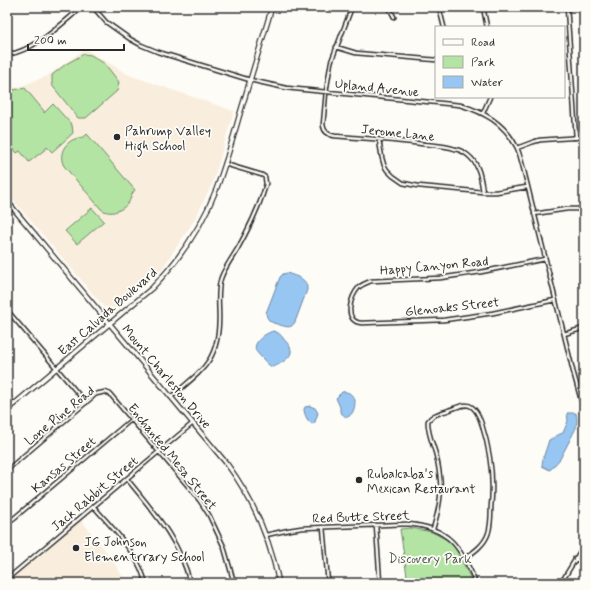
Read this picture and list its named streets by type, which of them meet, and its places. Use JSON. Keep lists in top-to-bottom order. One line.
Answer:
{"streets":{"main road":["East Calvada Boulevard","Mount Charleston Drive"],"street":["Upland Avenue","Jerome Lane","Happy Canyon Road","Glenoaks Street","Lone Pine Road","Enchanted Mesa Street","Kansas Street","Jack Rabbit Street","Red Butte Street"]},"crossings":[["Upland Avenue","Jerome Lane"],["Upland Avenue","Happy Canyon Road"],["Upland Avenue","Glenoaks Street"],["Upland Avenue","East Calvada Boulevard"],["Happy Canyon Road","Glenoaks Street"],["East Calvada Boulevard","Mount Charleston Drive"],["Mount Charleston Drive","Jack Rabbit Street"],["Mount Charleston Drive","Red Butte Street"],["Lone Pine Road","Enchanted Mesa Street"],["Enchanted Mesa Street","Kansas Street"],["Enchanted Mesa Street","Jack Rabbit Street"]],"parks":["Discovery Park"],"places":["Pahrump Valley High School","Rubalcaba's Mexican Restaurant","JG Johnson Elementrrary School"],"legend":["Road","Park","Water"],"scale_bar":"200 m"}
